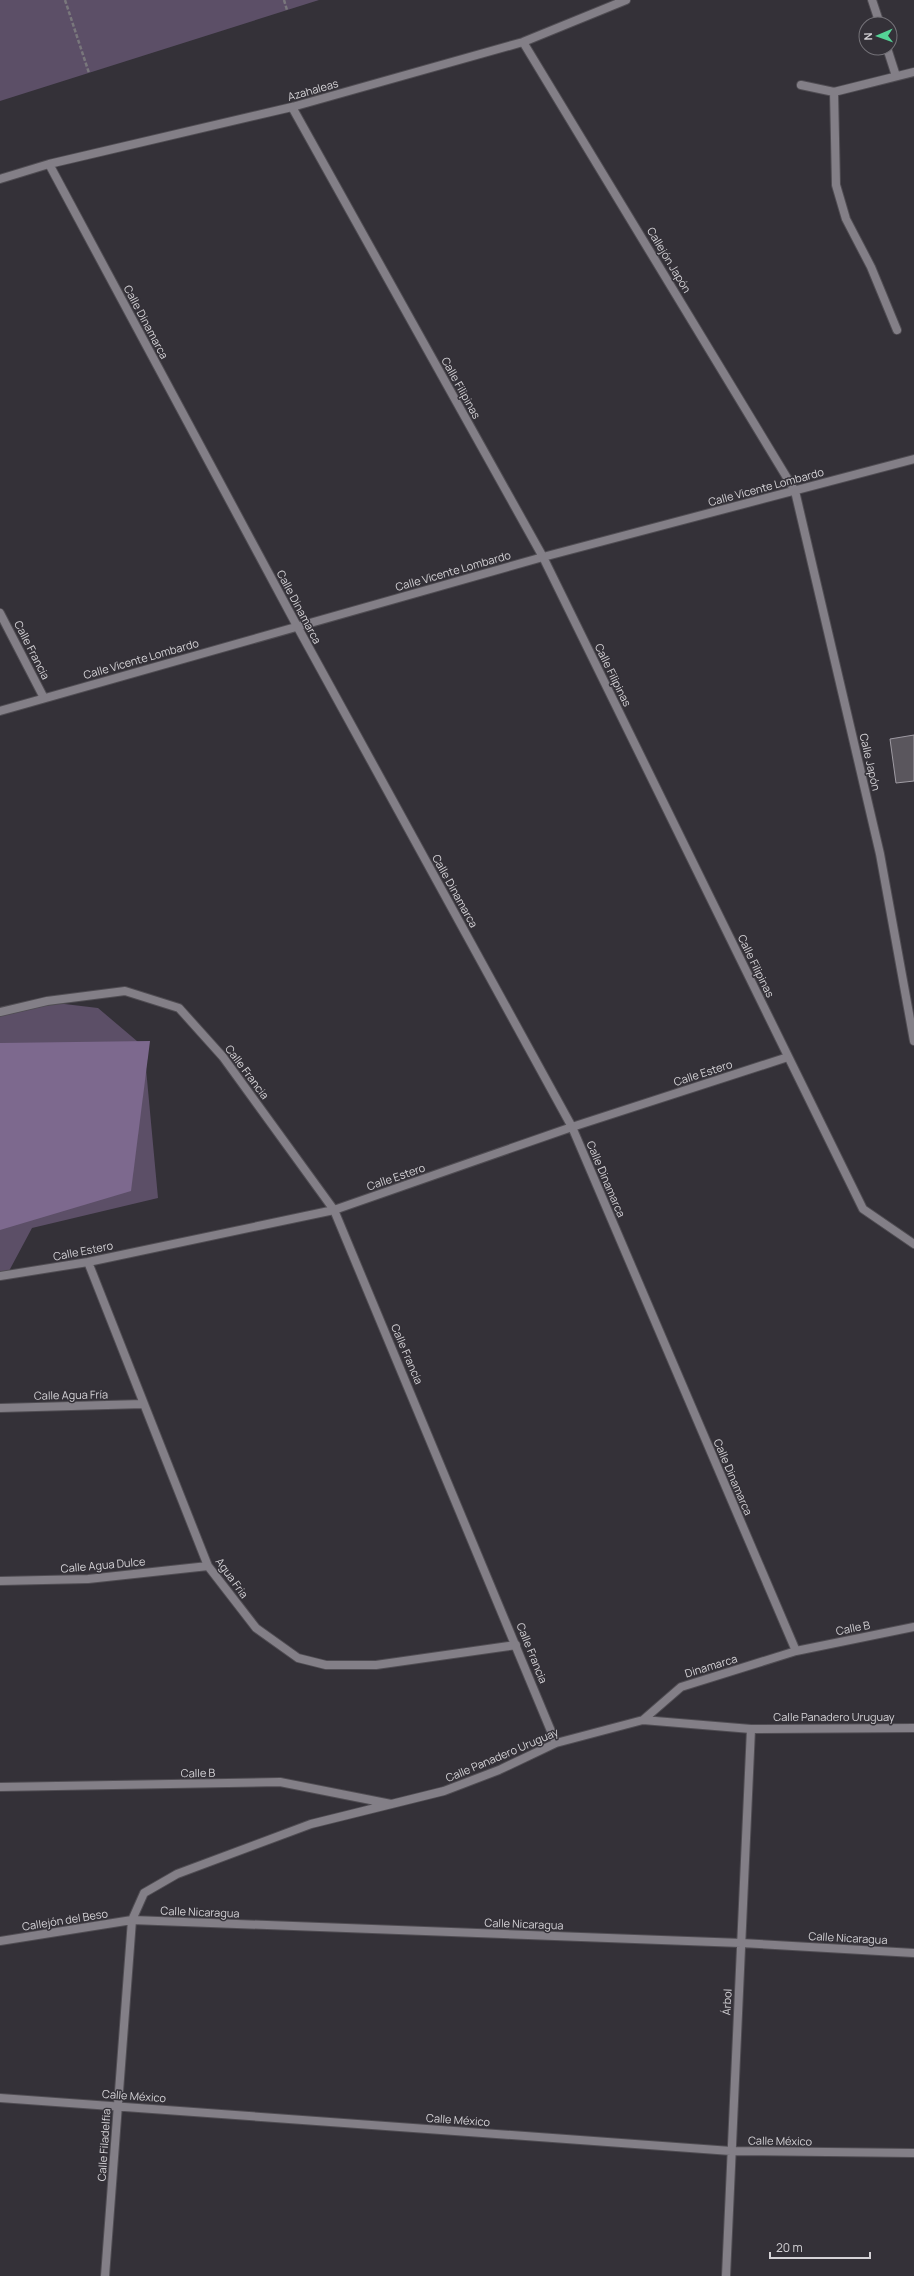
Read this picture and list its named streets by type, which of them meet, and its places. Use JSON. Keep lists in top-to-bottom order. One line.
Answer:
{"streets":{"street":["Azahaleas","Callejón Japón","Calle Dinamarca","Calle Filipinas","Calle Vicente Lombardo","Calle Francia","Calle Japón","Calle Estero","Calle Agua Fría","Calle Agua Dulce","Agua Fria","Calle B","Dinamarca","Calle Panadero Uruguay","Calle Nicaragua","Callejón del Beso","Árbol","Calle México","Calle Filadelfia"]},"crossings":[["Azahaleas","Callejón Japón"],["Azahaleas","Calle Dinamarca"],["Azahaleas","Calle Filipinas"],["Callejón Japón","Calle Vicente Lombardo"],["Callejón Japón","Calle Japón"],["Calle Dinamarca","Calle Vicente Lombardo"],["Calle Dinamarca","Calle Estero"],["Calle Dinamarca","Calle B"],["Calle Dinamarca","Dinamarca"],["Calle Filipinas","Calle Vicente Lombardo"],["Calle Filipinas","Calle Estero"],["Calle Vicente Lombardo","Calle Francia"],["Calle Vicente Lombardo","Calle Japón"],["Calle Francia","Calle Estero"],["Calle Francia","Agua Fria"],["Calle Francia","Calle Panadero Uruguay"],["Calle Estero","Agua Fria"],["Calle Agua Fría","Agua Fria"],["Calle Agua Dulce","Agua Fria"],["Calle B","Dinamarca"],["Calle B","Calle Panadero Uruguay"],["Dinamarca","Calle Panadero Uruguay"],["Calle Panadero Uruguay","Calle Nicaragua"],["Calle Panadero Uruguay","Callejón del Beso"],["Calle Panadero Uruguay","Árbol"],["Calle Panadero Uruguay","Calle Filadelfia"],["Calle Nicaragua","Callejón del Beso"],["Calle Nicaragua","Árbol"],["Calle Nicaragua","Calle Filadelfia"],["Callejón del Beso","Calle Filadelfia"],["Árbol","Calle México"],["Calle México","Calle Filadelfia"]],"scale_bar":"20 m","north":"left"}
